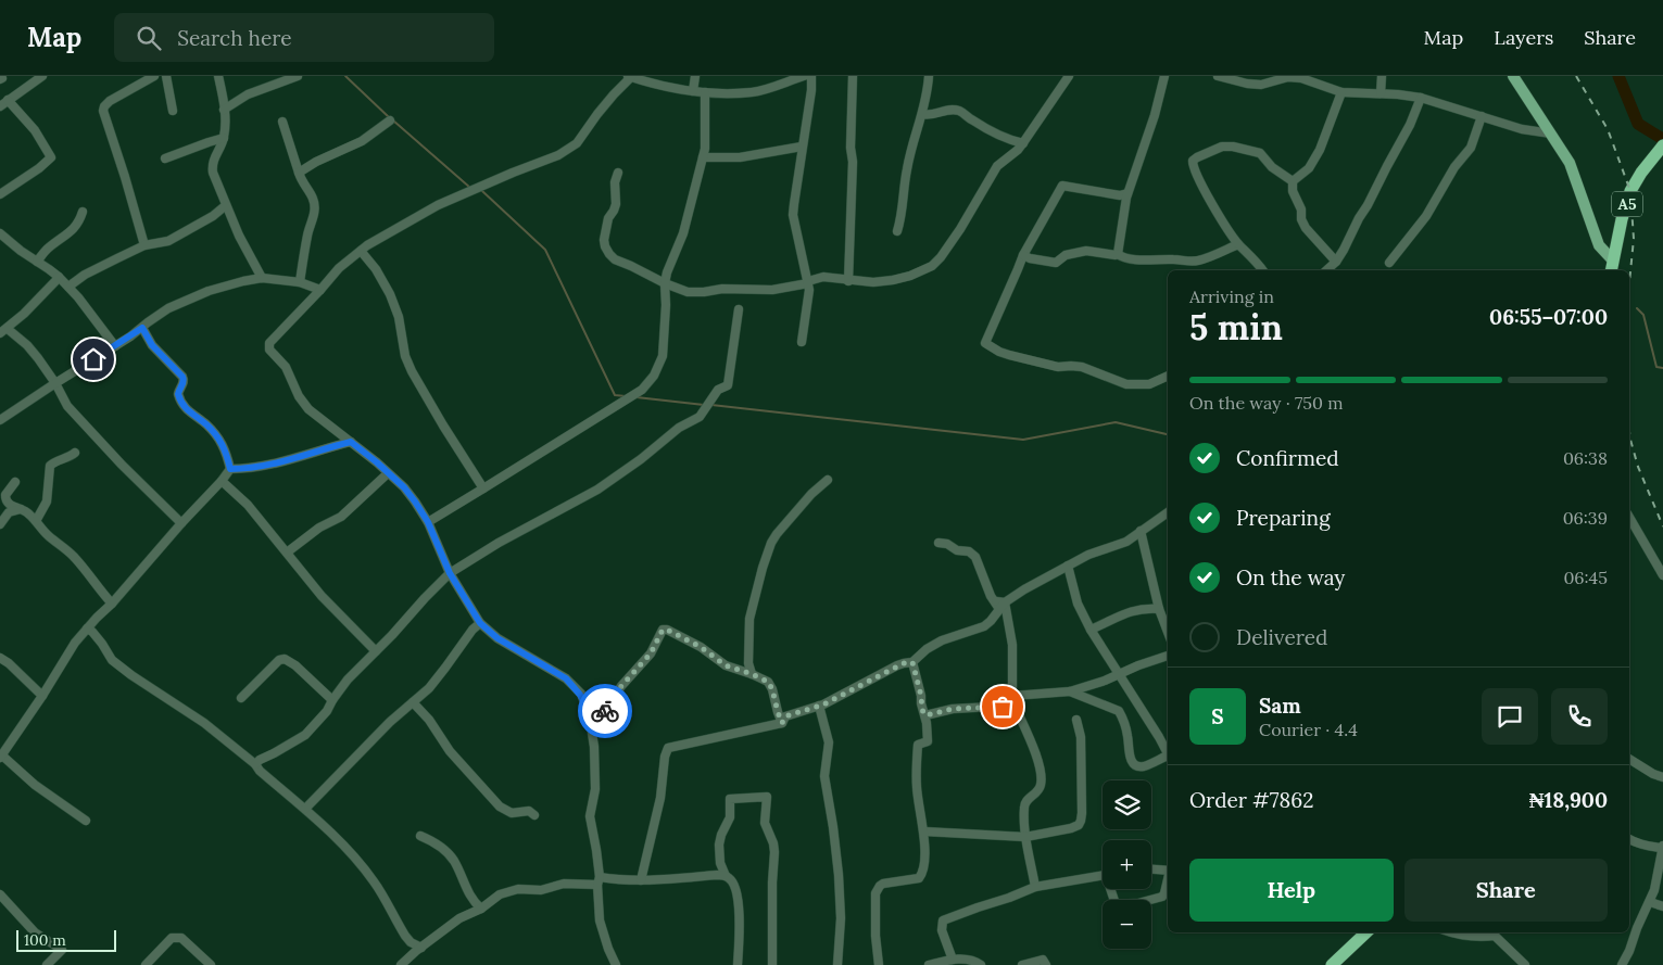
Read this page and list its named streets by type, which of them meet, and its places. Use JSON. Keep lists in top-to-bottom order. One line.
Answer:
{"streets":{"highway":["A5"]},"scale_bar":"100 m","page":{"header":"Map","search":"Search here","nav":["Map","Layers","Share"],"heading":["5 min","Arriving in","06:55–07:00"],"panel":["Sam","Courier · 4.4","Order #7862","₦18,900"],"bar":"On the way · 750 m","list":[["Confirmed","06:38"],["Preparing","06:39"],["On the way","06:45"],"Delivered"],"round":"S","map_buttons":["+","−"],"buttons":["Help","Share"],"scale":"100 m"}}
